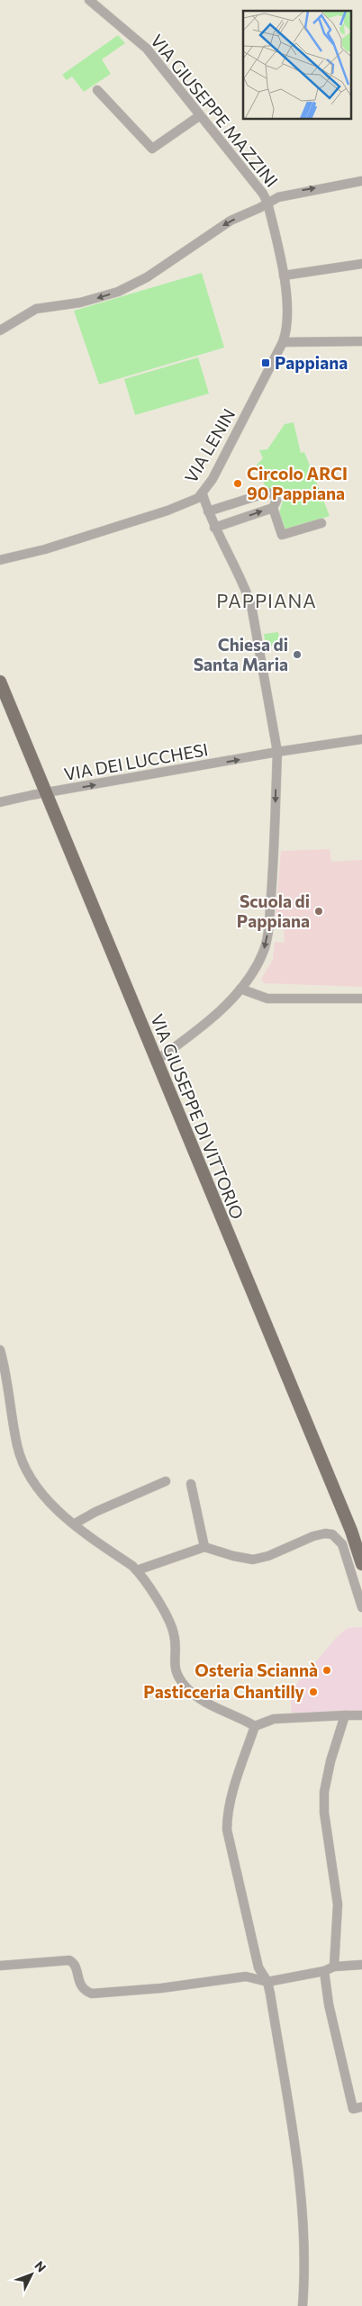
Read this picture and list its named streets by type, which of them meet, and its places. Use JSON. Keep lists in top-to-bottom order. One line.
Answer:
{"streets":{"main road":["VIA GIUSEPPE DI VITTORIO"],"street":["VIA GIUSEPPE MAZZINI","VIA LENIN","VIA DEI LUCCHESI"]},"crossings":[["VIA GIUSEPPE MAZZINI","VIA LENIN"],["VIA DEI LUCCHESI","VIA GIUSEPPE DI VITTORIO"]],"one_way":["VIA DEI LUCCHESI"],"districts":["PAPPIANA"],"places":{"transit":["Pappiana"],"other":["Circolo ARCI 90 Pappiana","Chiesa di Santa Maria","Scuola di Pappiana","Osteria Sciannà","Pasticceria Chantilly"]},"north":"top right"}
